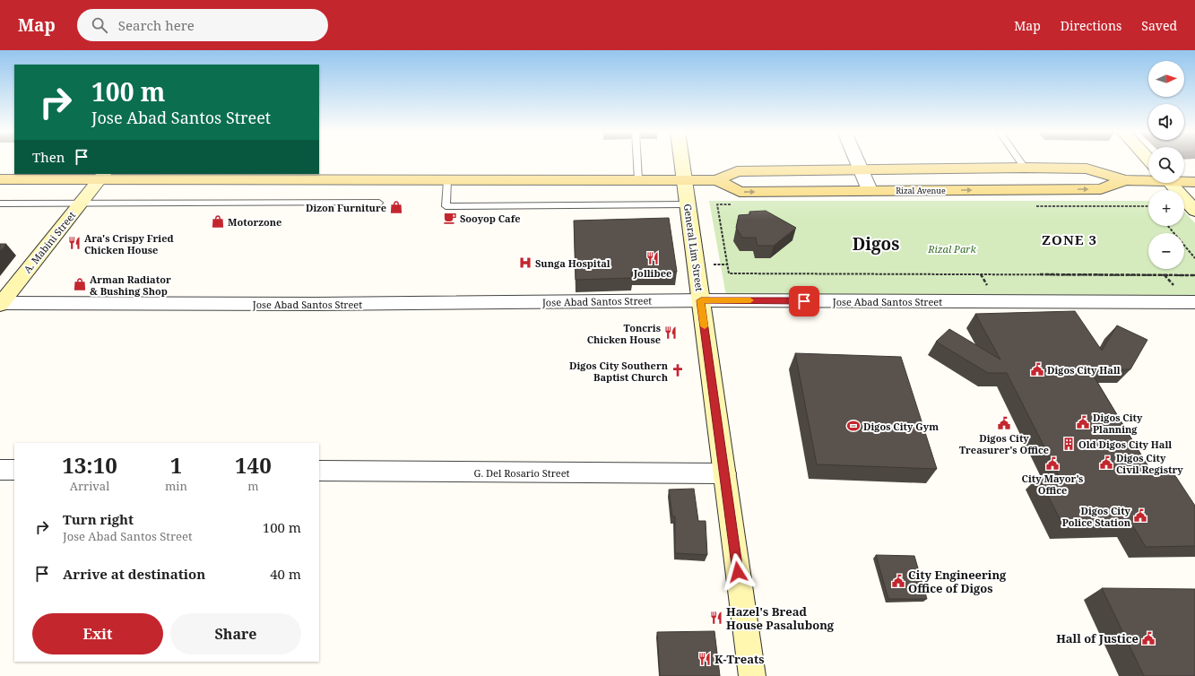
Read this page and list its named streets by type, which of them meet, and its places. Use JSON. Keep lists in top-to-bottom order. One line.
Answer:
{"streets":{"main road":["Rizal Avenue"],"street":["A. Mabini Street","General Lim Street","Jose Abad Santos Street","G. Del Rosario Street"]},"crossings":[["Rizal Avenue","A. Mabini Street"],["Rizal Avenue","General Lim Street"],["A. Mabini Street","Jose Abad Santos Street"],["General Lim Street","Jose Abad Santos Street"],["General Lim Street","G. Del Rosario Street"]],"districts":["ZONE 3","Digos"],"parks":["Rizal Park"],"places":{"shop":["Dizon Furniture","Motorzone","Arman Radiator & Bushing Shop"],"cafe":["Sooyop Cafe"],"restaurant":["Ara's Crispy Fried Chicken House","Jollibee","Toncris Chicken House","Hazel's Bread House Pasalubong","K-Treats"],"hospital":["Sunga Hospital"],"public building":["Digos City Hall","Digos City Planning","Digos City Treasurer's Office","Digos City Civil Registry","City Mayor’s Office","Digos City Police Station","City Engineering Office of Digos","Hall of Justice"],"church":["Digos City Southern Baptist Church"],"sports":["Digos City Gym"],"building":["Old Digos City Hall"]},"north":"right","page":{"header":"Map","search":"Search here","nav":["Map","Directions","Saved"],"map_buttons":["+","−"],"turn":["100 m","Jose Abad Santos Street"],"then":"Then","eta":["13:10","Arrival","1","min","140","m"],"list":[{"name":"Turn right","note":"Jose Abad Santos Street","value":"100 m"},{"name":"Arrive at destination","value":"40 m"}],"buttons":["Exit","Share"]}}
